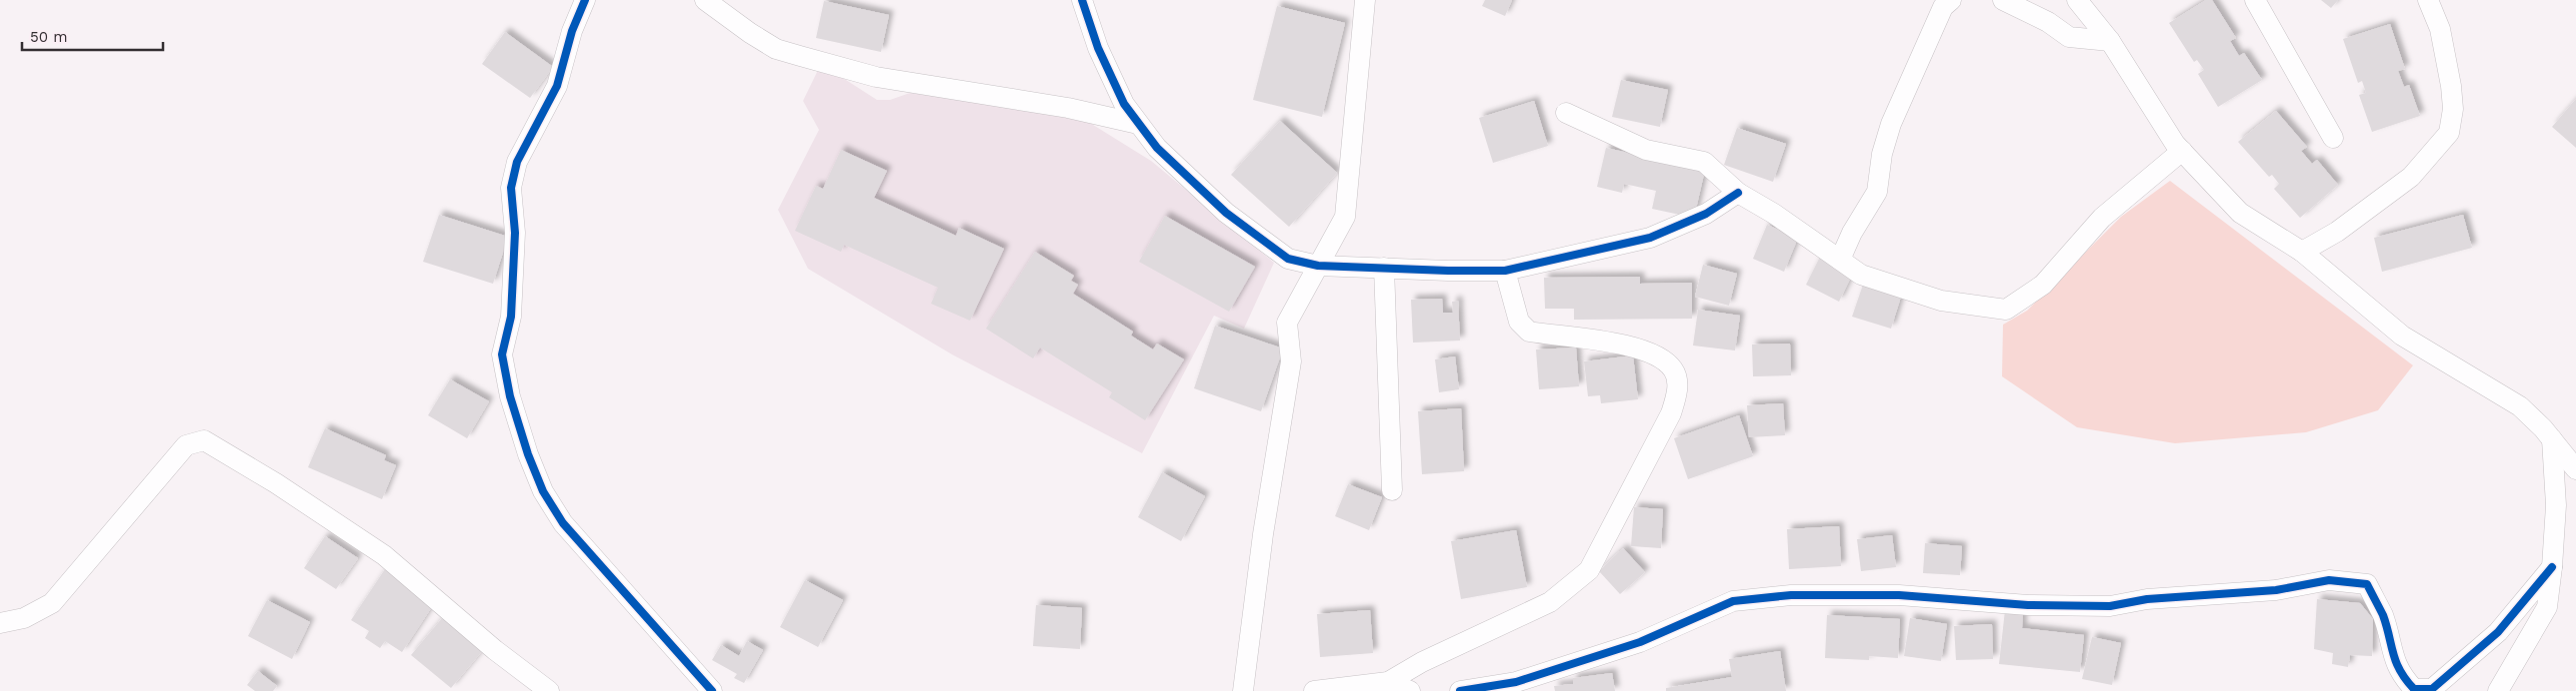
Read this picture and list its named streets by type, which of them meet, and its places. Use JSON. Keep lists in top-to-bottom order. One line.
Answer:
{"scale_bar":"50 m"}
